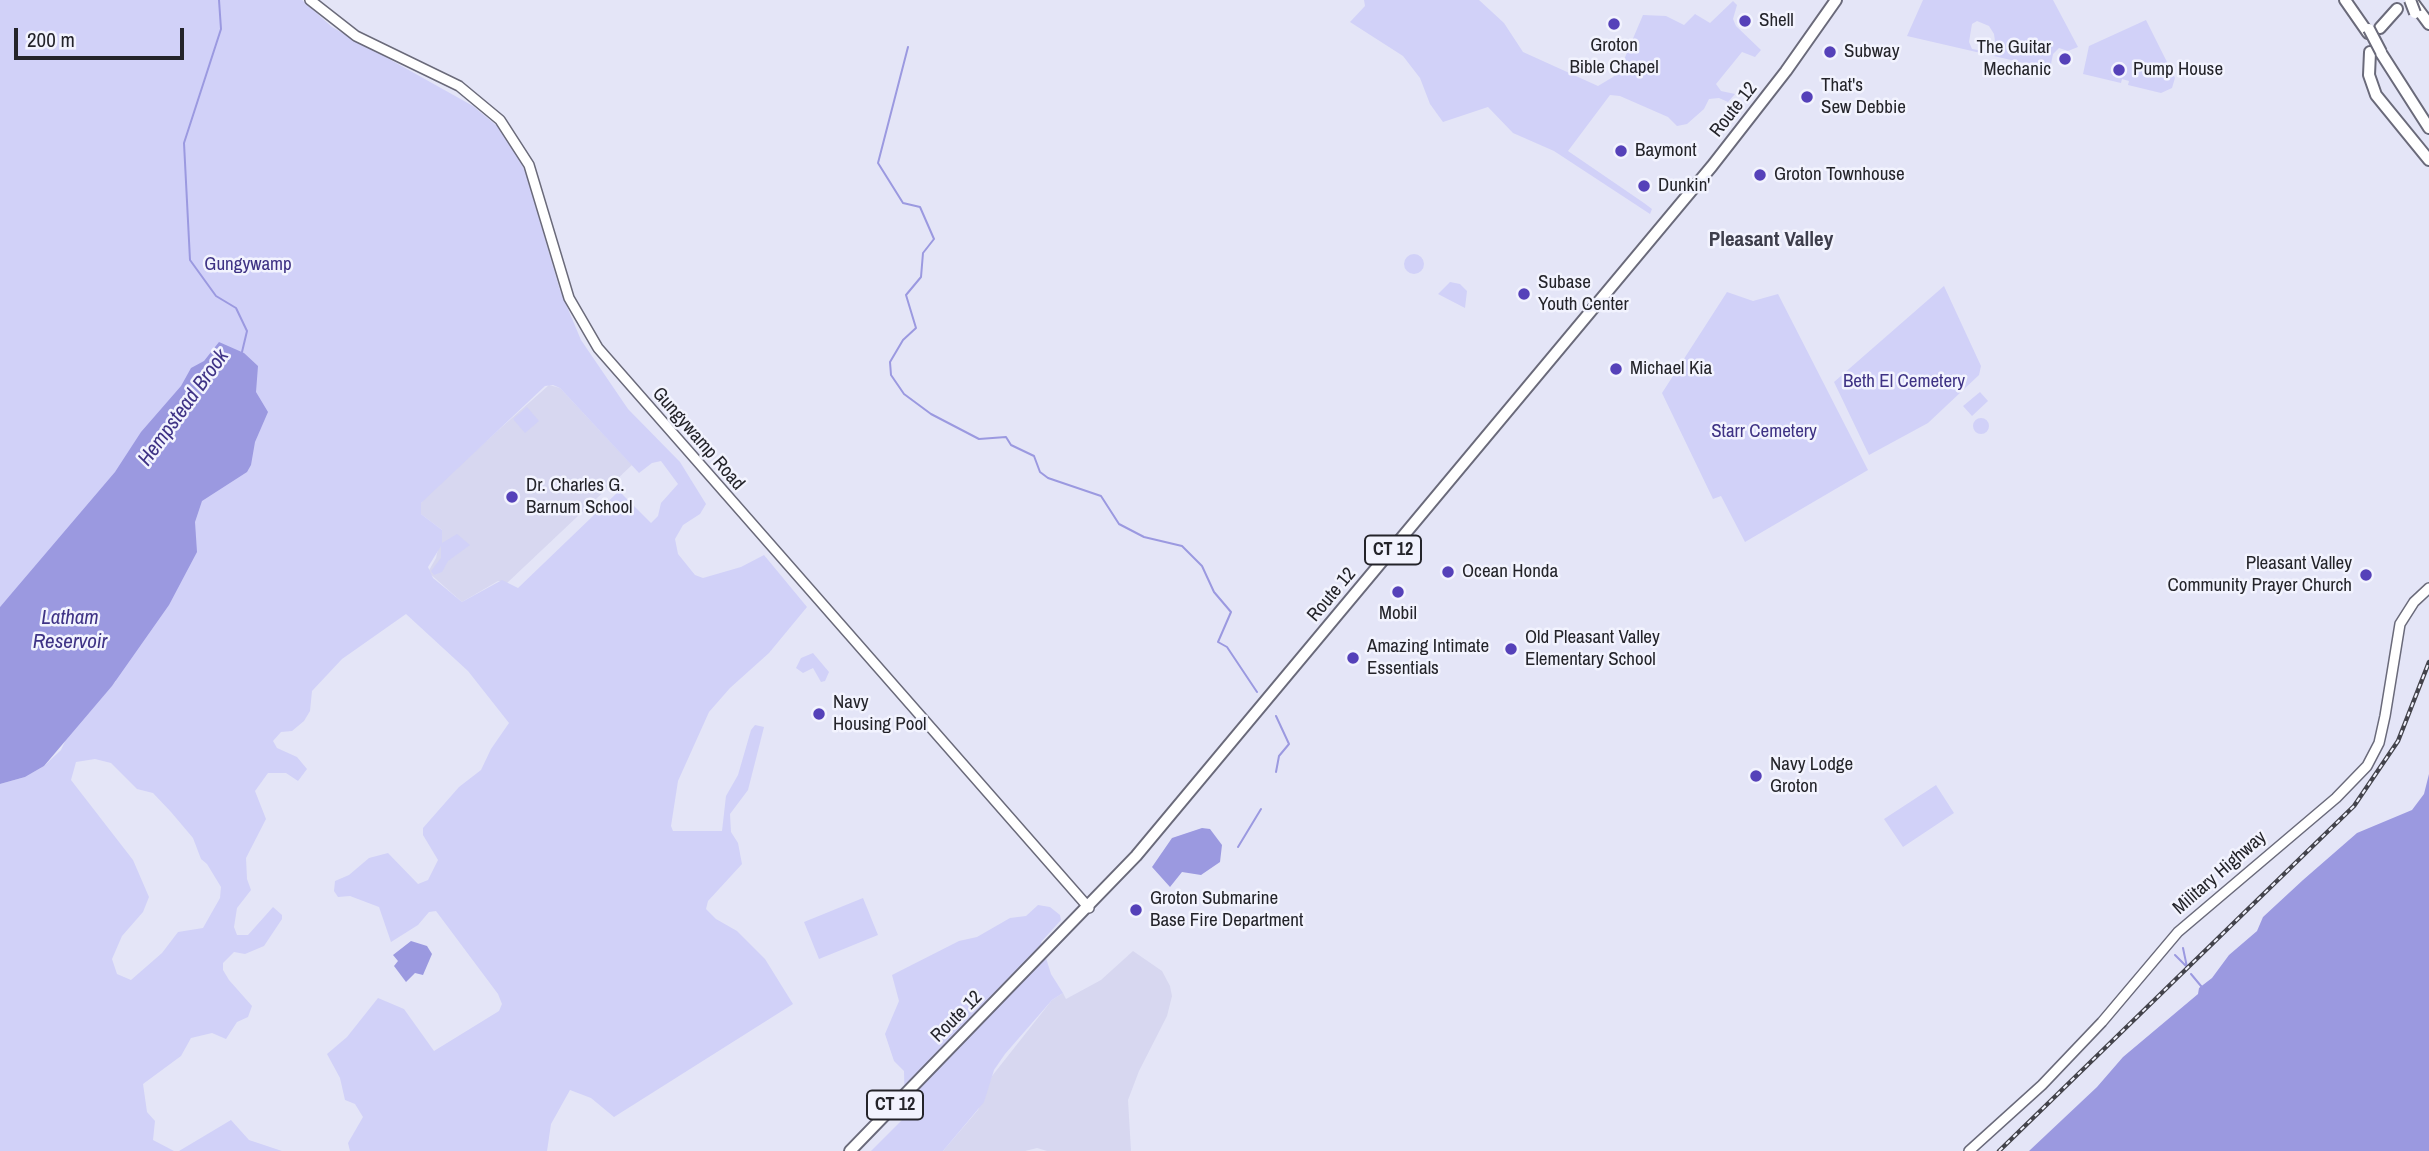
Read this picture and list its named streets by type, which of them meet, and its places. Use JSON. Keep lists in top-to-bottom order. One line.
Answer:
{"streets":{"highway":["Route 12","CT 12"],"street":["Gungywamp Road","Military Highway"]},"crossings":[["Route 12","Gungywamp Road"]],"districts":["Pleasant Valley"],"water":["Hempstead Brook","Latham Reservoir"],"parks":["Gungywamp","Beth El Cemetery","Starr Cemetery"],"places":["Shell","Groton Bible Chapel","Subway","The Guitar Mechanic","Pump House","That's Sew Debbie","Baymont","Groton Townhouse","Dunkin'","Subase Youth Center","Michael Kia","Dr. Charles G. Barnum School","Ocean Honda","Pleasant Valley Community Prayer Church","Mobil","Old Pleasant Valley Elementary School","Amazing Intimate Essentials","Navy Housing Pool","Navy Lodge Groton","Groton Submarine Base Fire Department"],"scale_bar":"200 m"}
